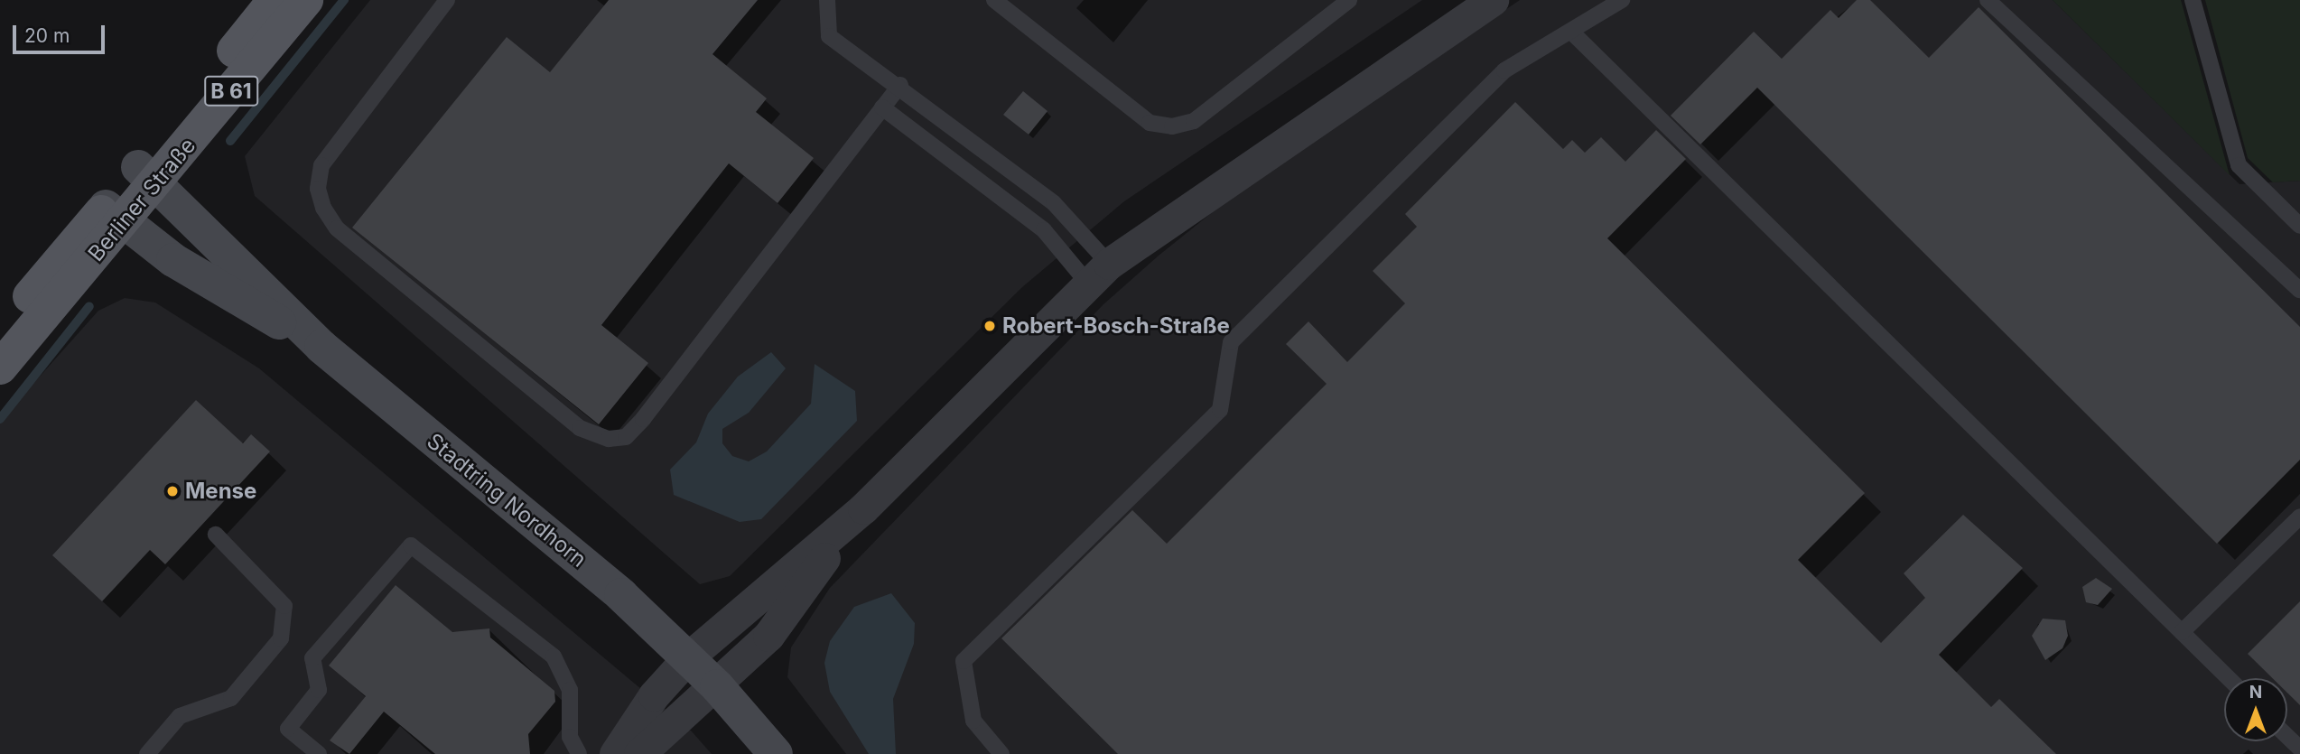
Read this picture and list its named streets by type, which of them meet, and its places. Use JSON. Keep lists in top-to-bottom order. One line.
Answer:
{"streets":{"main road":["B 61","Berliner Straße","Stadtring Nordhorn"]},"crossings":[["Berliner Straße","Stadtring Nordhorn"]],"places":["Robert-Bosch-Straße","Mense"],"scale_bar":"20 m","north":"top"}
